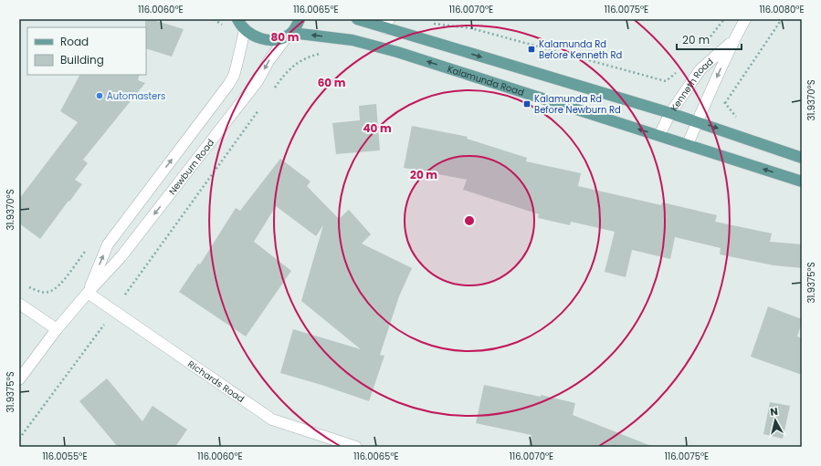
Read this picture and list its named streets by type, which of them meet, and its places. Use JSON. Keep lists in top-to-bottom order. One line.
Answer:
{"streets":{"main road":["Kalamunda Road"],"street":["Kenneth Road","Newburn Road","Richards Road"]},"crossings":[["Kalamunda Road","Kenneth Road"],["Kalamunda Road","Newburn Road"],["Newburn Road","Richards Road"]],"places":{"transit":["Kalamunda Rd Before Kenneth Rd","Kalamunda Rd Before Newburn Rd"],"other":["Automasters"]},"legend":["Road","Building"],"scale_bar":"20 m","north":"top","coordinates":["116.0060°E","116.0065°E","116.0070°E","116.0075°E","116.0080°E","31.9370°S","31.9375°S","116.0055°E"],"rings":["80 m","60 m","40 m","20 m"]}
